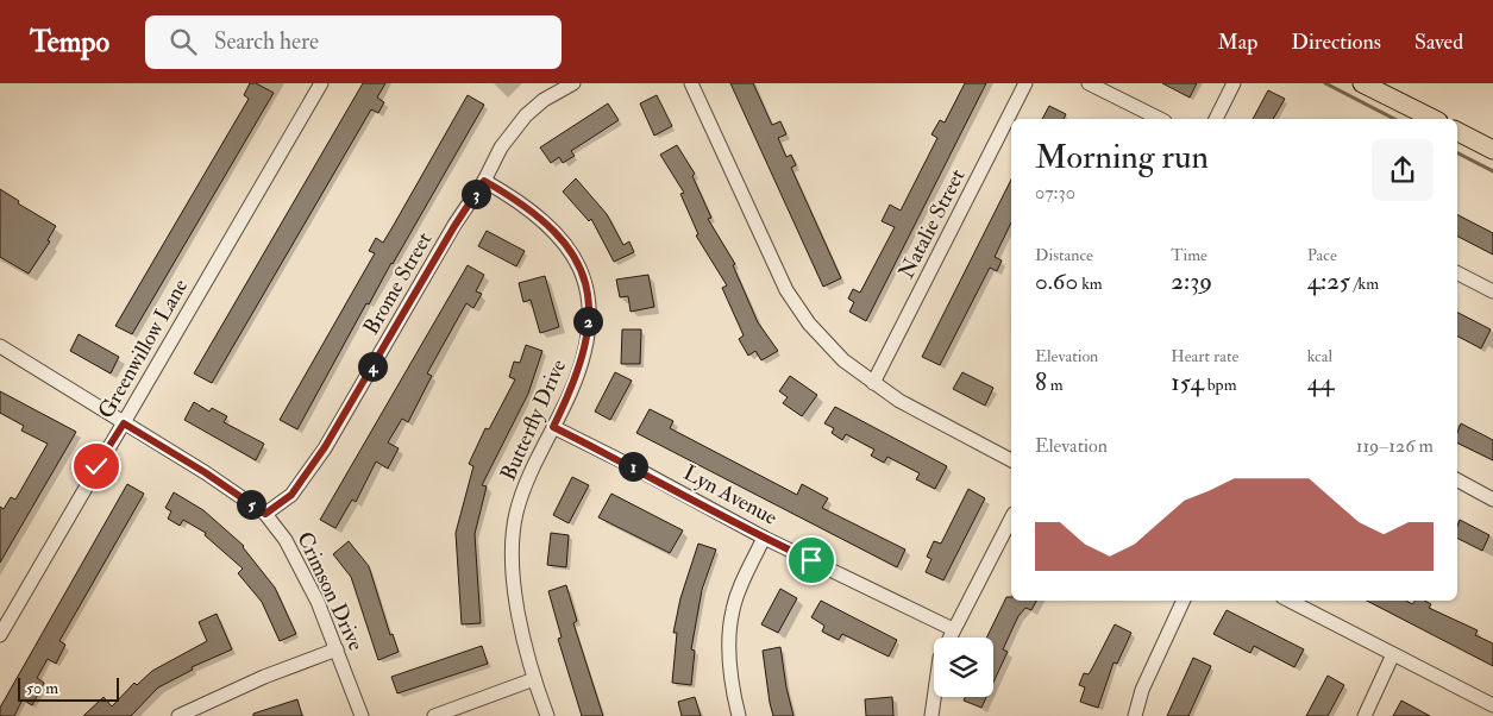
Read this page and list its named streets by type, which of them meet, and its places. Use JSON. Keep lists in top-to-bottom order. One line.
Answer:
{"streets":{"street":["Natalie Street","Brome Street","Greenwillow Lane","Butterfly Drive","Lyn Avenue","Crimson Drive"]},"crossings":[["Brome Street","Butterfly Drive"],["Brome Street","Crimson Drive"],["Greenwillow Lane","Crimson Drive"],["Butterfly Drive","Lyn Avenue"]],"scale_bar":"50 m","page":{"header":"Tempo","search":"Search here","nav":["Map","Directions","Saved"],"heading":["Morning run","07:30"],"pins":["3","2","4","1","5"],"stats":[["Distance","0.60 km"],["Time","2:39"],["Pace","4:25 /km"],["Elevation","8 m"],["Heart rate","154 bpm"],["kcal","44"]],"chart":["Elevation","119–126 m"],"scale":"50 m"}}
